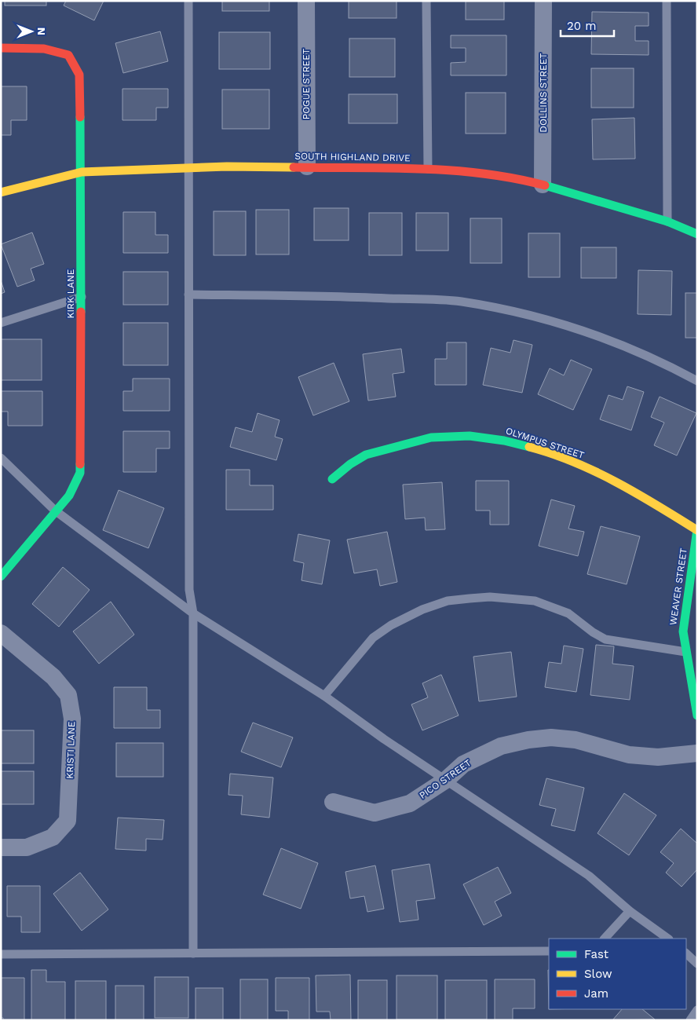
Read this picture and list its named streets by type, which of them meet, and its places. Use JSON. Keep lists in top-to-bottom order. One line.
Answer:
{"streets":{"street":["POGUE STREET","DOLLINS STREET","SOUTH HIGHLAND DRIVE","KIRK LANE","OLYMPUS STREET","WEAVER STREET","KRISTI LANE","PICO STREET"]},"crossings":[["POGUE STREET","SOUTH HIGHLAND DRIVE"],["DOLLINS STREET","SOUTH HIGHLAND DRIVE"],["SOUTH HIGHLAND DRIVE","KIRK LANE"],["OLYMPUS STREET","WEAVER STREET"]],"legend":["Fast","Slow","Jam"],"scale_bar":"20 m","north":"right"}
